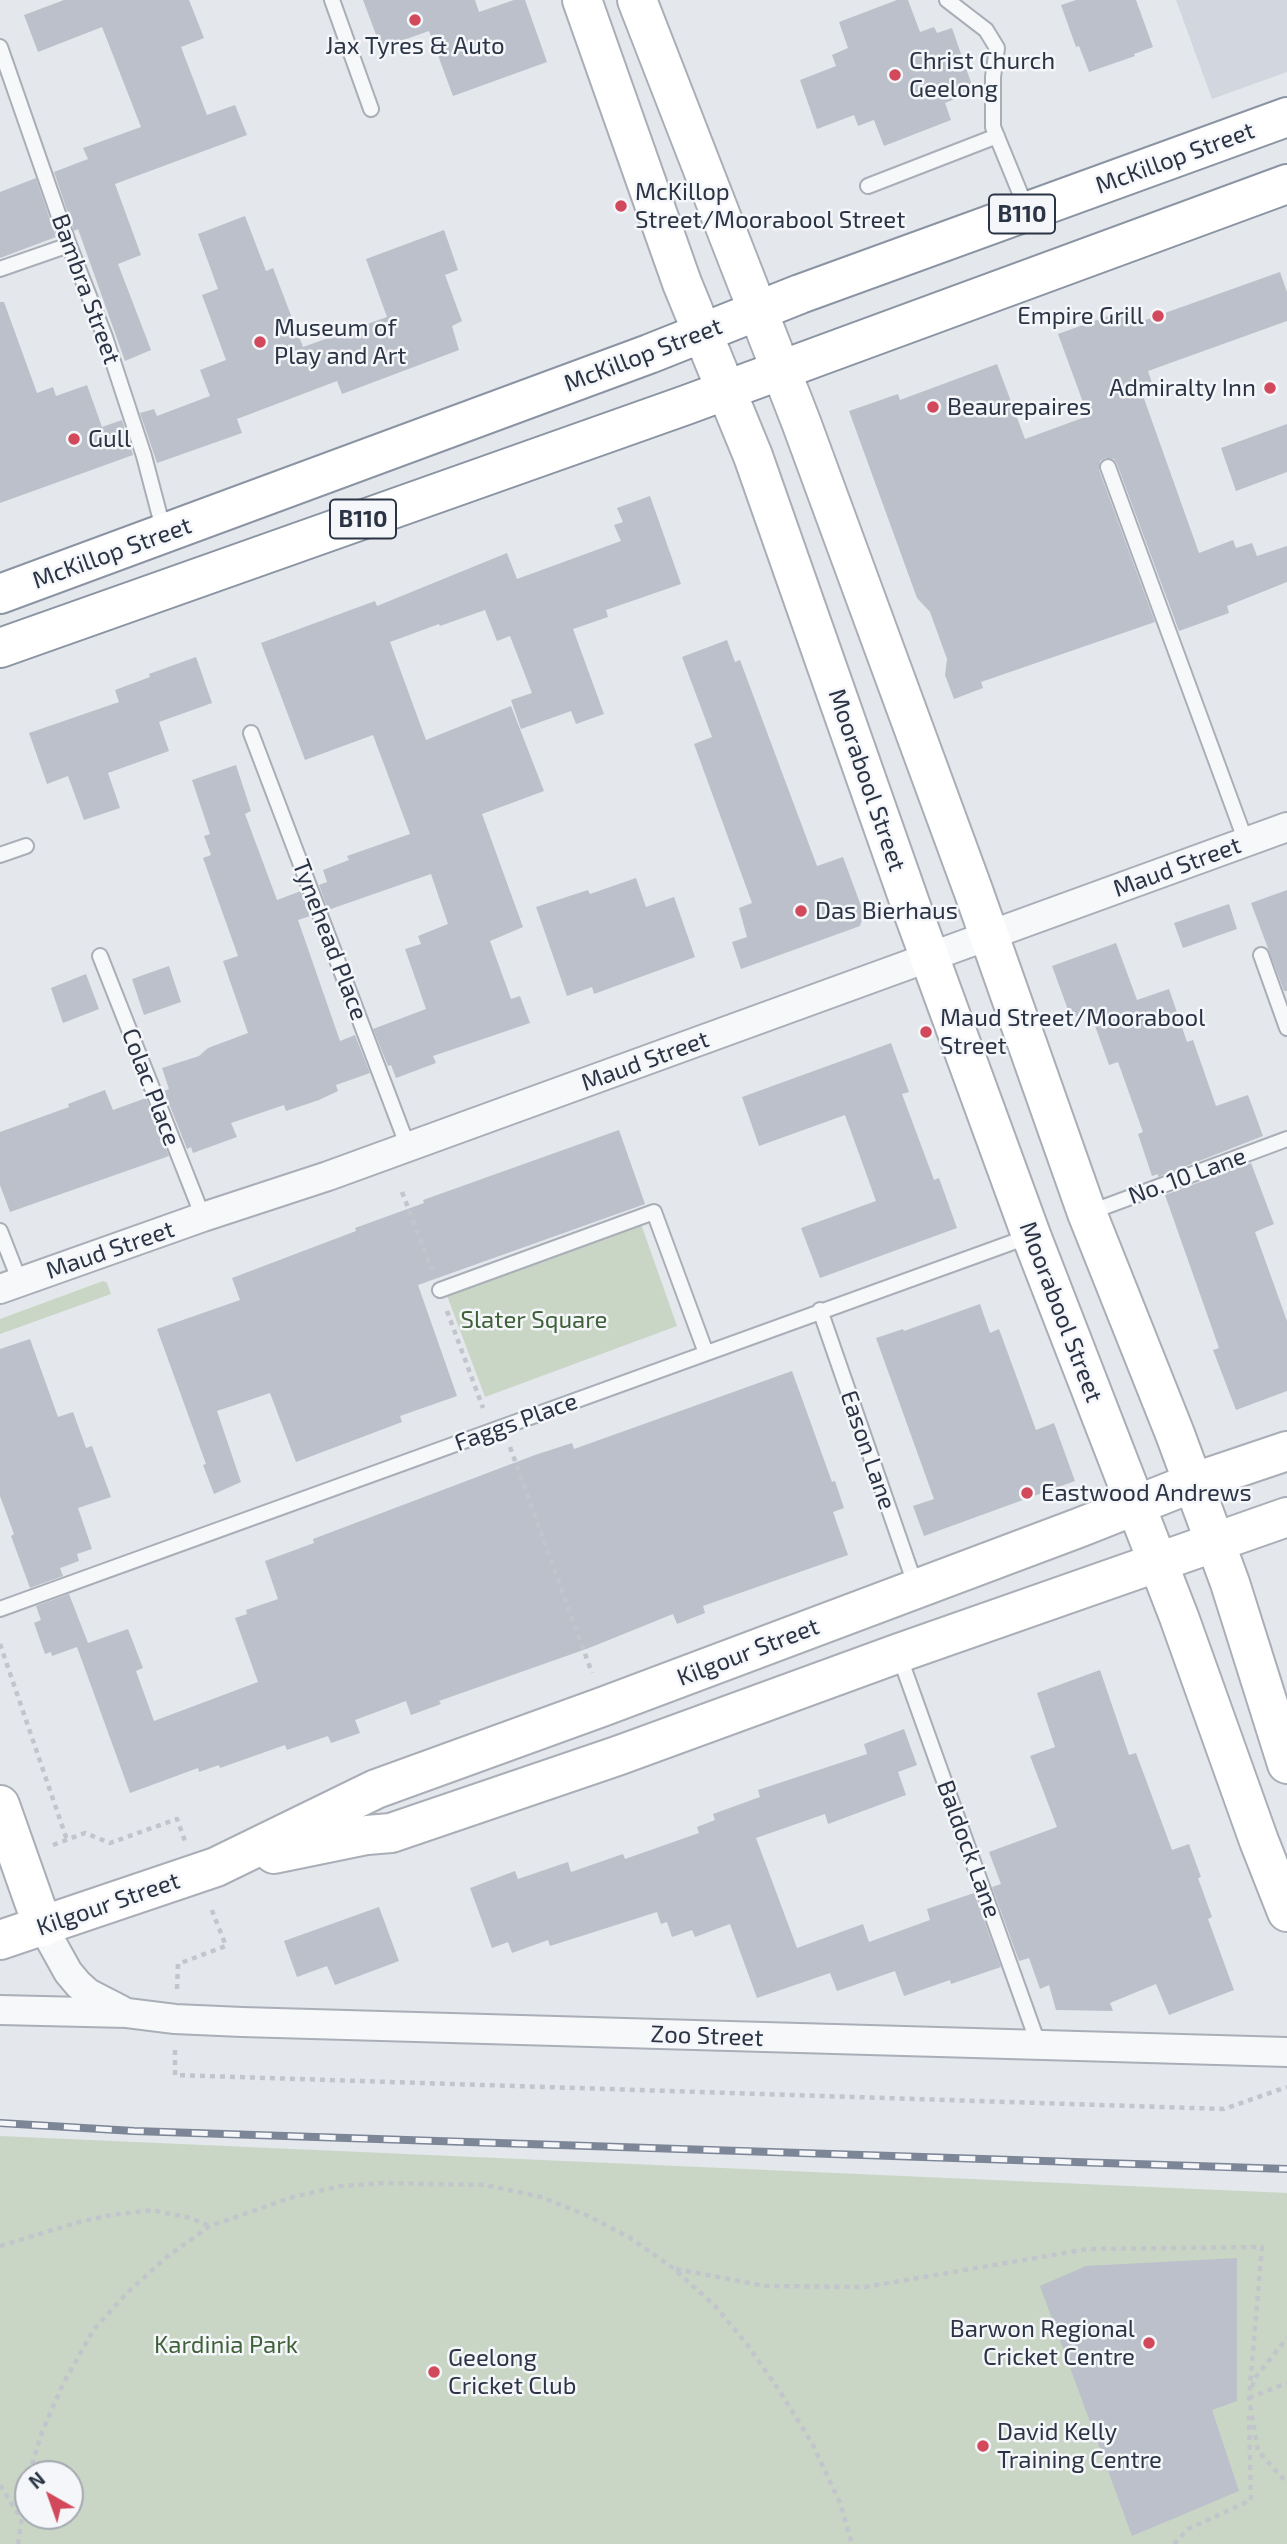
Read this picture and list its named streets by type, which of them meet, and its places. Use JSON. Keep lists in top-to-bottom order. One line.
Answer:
{"streets":{"main road":["McKillop Street","B110","Moorabool Street","Kilgour Street"],"street":["Maud Street","Zoo Street"],"lane":["Bambra Street","Tynehead Place","Colac Place","No. 10 Lane","Faggs Place","Eason Lane","Baldock Lane"]},"crossings":[["McKillop Street","Bambra Street"],["McKillop Street","Moorabool Street"],["B110","Moorabool Street"],["Moorabool Street","Maud Street"],["Moorabool Street","Faggs Place"],["Moorabool Street","Kilgour Street"],["Maud Street","Tynehead Place"],["Maud Street","Colac Place"],["Faggs Place","Eason Lane"],["Eason Lane","Kilgour Street"],["Kilgour Street","Baldock Lane"],["Kilgour Street","Zoo Street"],["Baldock Lane","Zoo Street"]],"parks":["Slater Square","Kardinia Park"],"places":["Jax Tyres & Auto","Christ Church Geelong","McKillop Street/Moorabool Street","Empire Grill","Museum of Play and Art","Admiralty Inn","Beaurepaires","Gull","Das Bierhaus","Maud Street/Moorabool Street","Eastwood Andrews","Barwon Regional Cricket Centre","Geelong Cricket Club","David Kelly Training Centre"],"north":"top left"}
